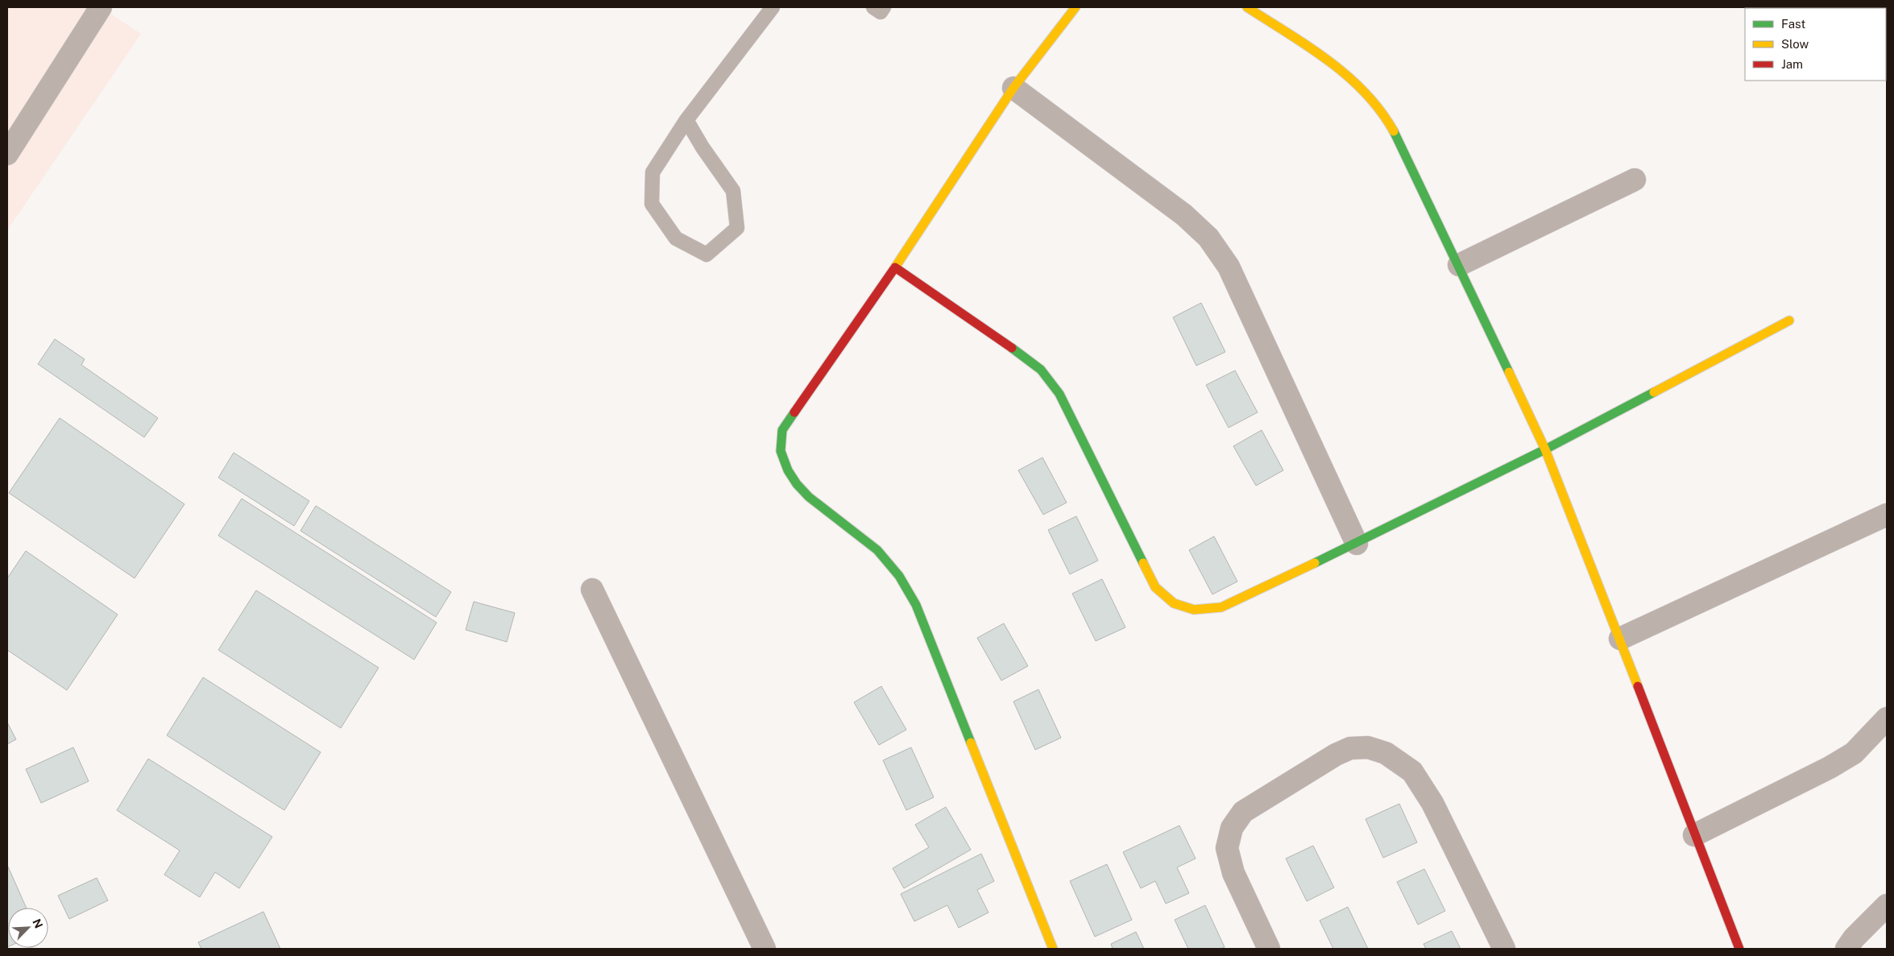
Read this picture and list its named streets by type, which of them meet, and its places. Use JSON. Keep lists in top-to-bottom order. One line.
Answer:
{"legend":["Fast","Slow","Jam"],"north":"top right"}
